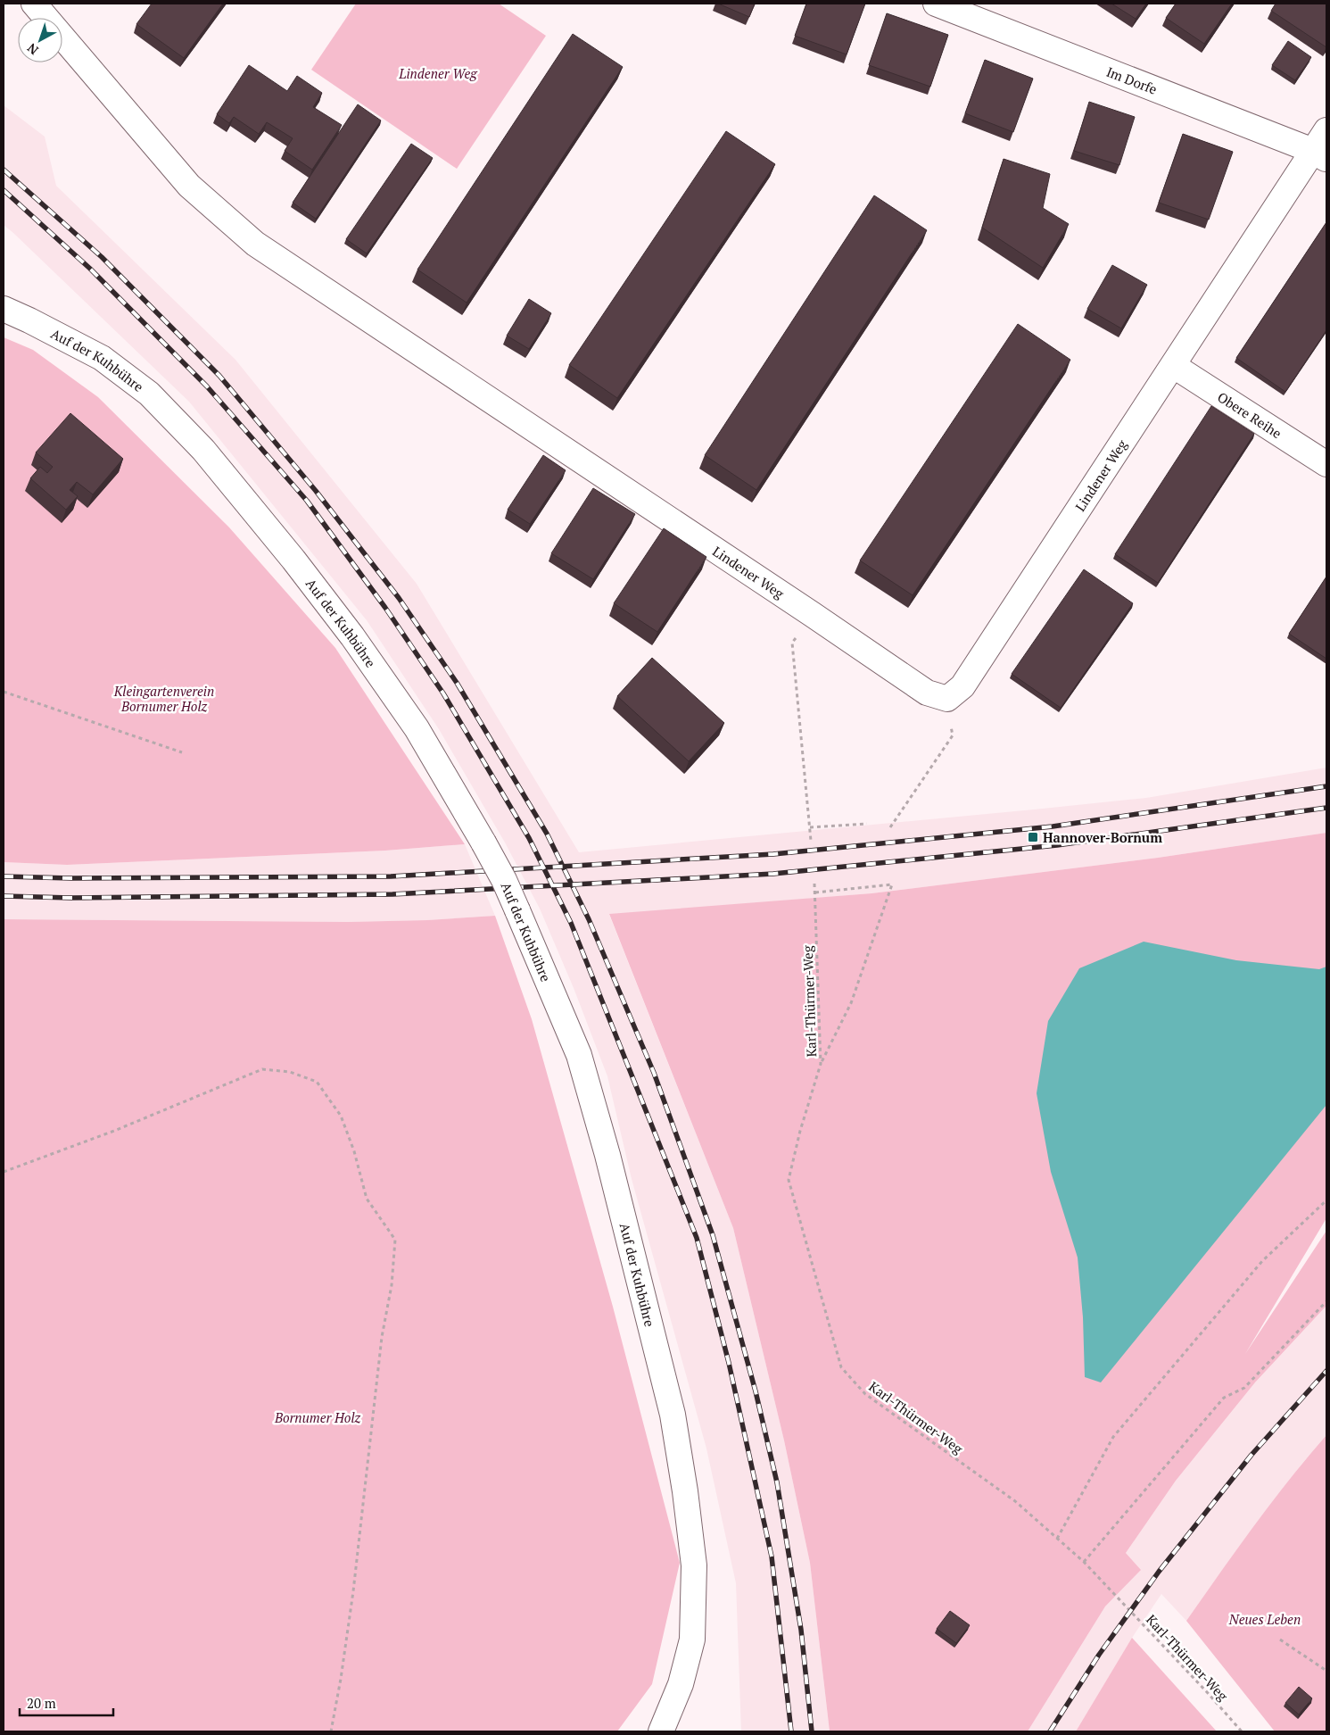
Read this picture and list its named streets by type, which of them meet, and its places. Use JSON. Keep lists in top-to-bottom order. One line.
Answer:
{"streets":{"street":["Im Dorfe","Auf der Kuhbühre","Obere Reihe","Lindener Weg"],"path":["Karl-Thürmer-Weg"]},"crossings":[["Im Dorfe","Lindener Weg"],["Obere Reihe","Lindener Weg"]],"parks":["Lindener Weg","Kleingartenverein Bornumer Holz","Bornumer Holz","Neues Leben"],"places":{"transit":["Hannover-Bornum"]},"scale_bar":"20 m","north":"bottom left"}
